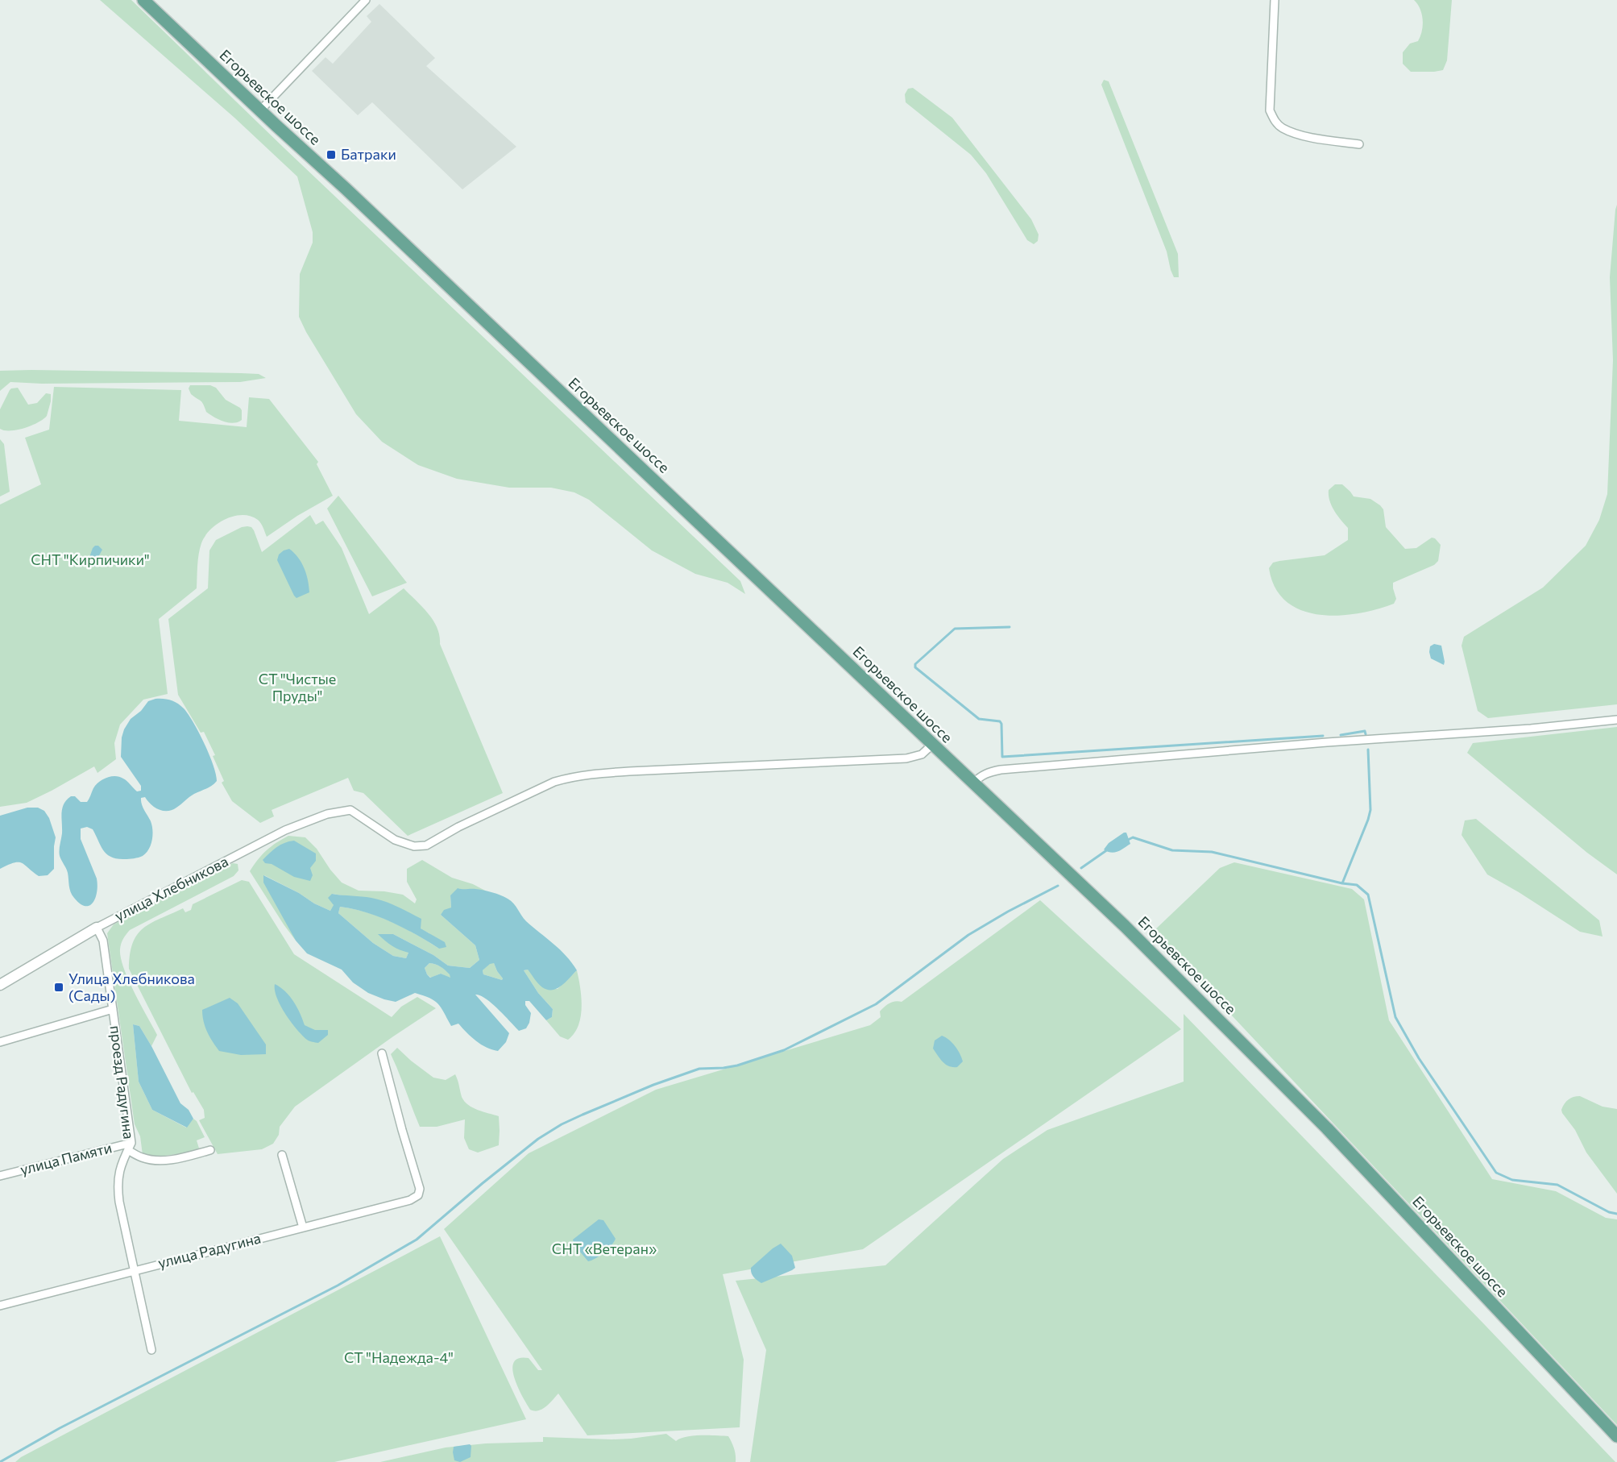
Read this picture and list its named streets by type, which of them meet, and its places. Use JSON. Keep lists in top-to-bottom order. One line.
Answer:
{"streets":{"main road":["Егорьевское шоссе"],"street":["улица Хлебникова","проезд Радугина","улица Памяти","улица Радугина"]},"crossings":[["Егорьевское шоссе","улица Хлебникова"],["улица Хлебникова","проезд Радугина"],["проезд Радугина","улица Памяти"],["проезд Радугина","улица Радугина"]],"parks":["СНТ \"Кирпичики\"","СТ \"Чистые Пруды\"","СНТ «Ветеран»","СТ \"Надежда-4\""],"places":{"transit":["Батраки","Улица Хлебникова (Сады)"]}}
